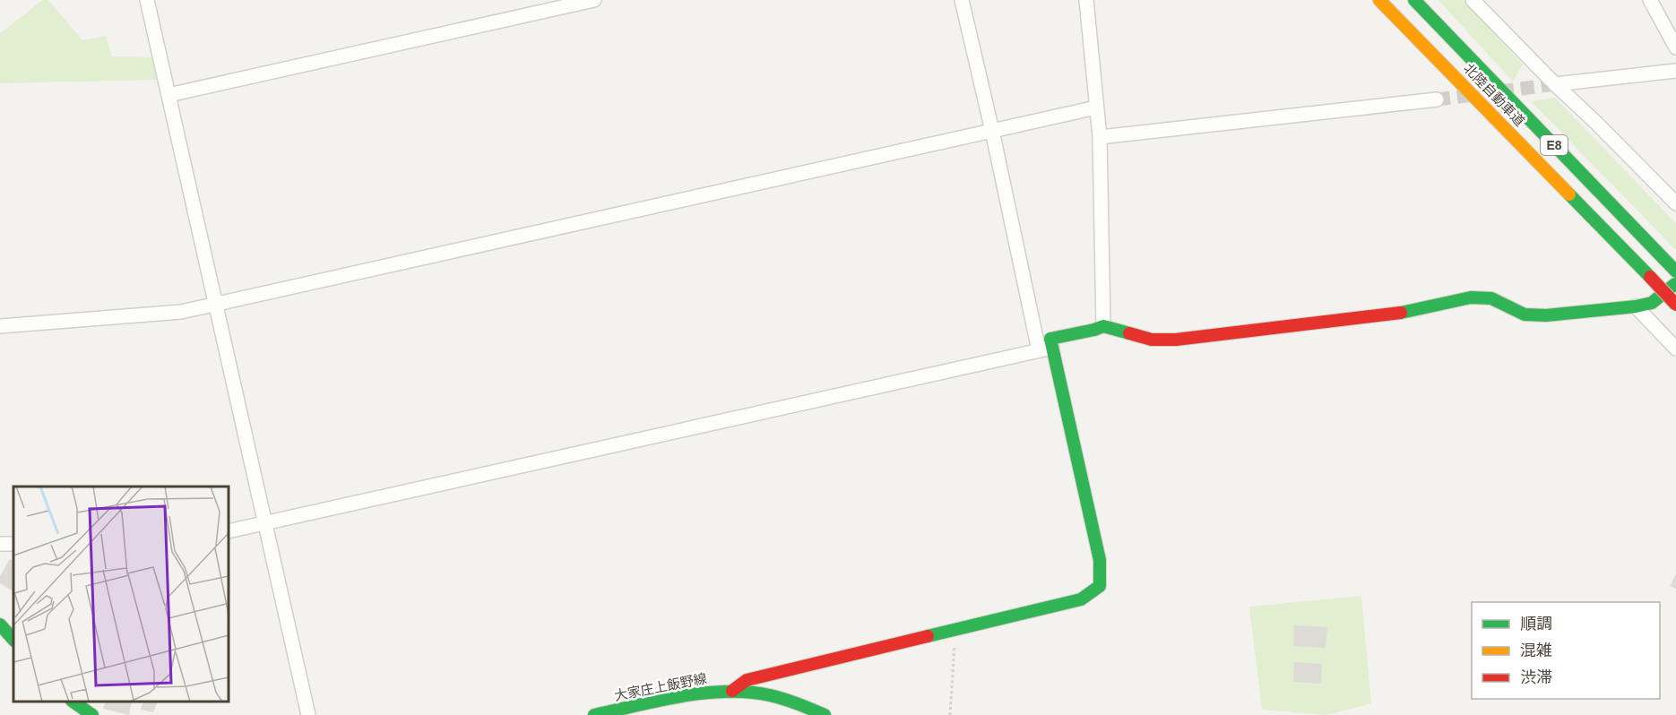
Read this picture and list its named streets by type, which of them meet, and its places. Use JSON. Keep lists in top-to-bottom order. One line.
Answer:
{"streets":{"main road":["北陸自動車道","E8","大家庄上飯野線"]},"legend":["順調","混雑","渋滞"]}
